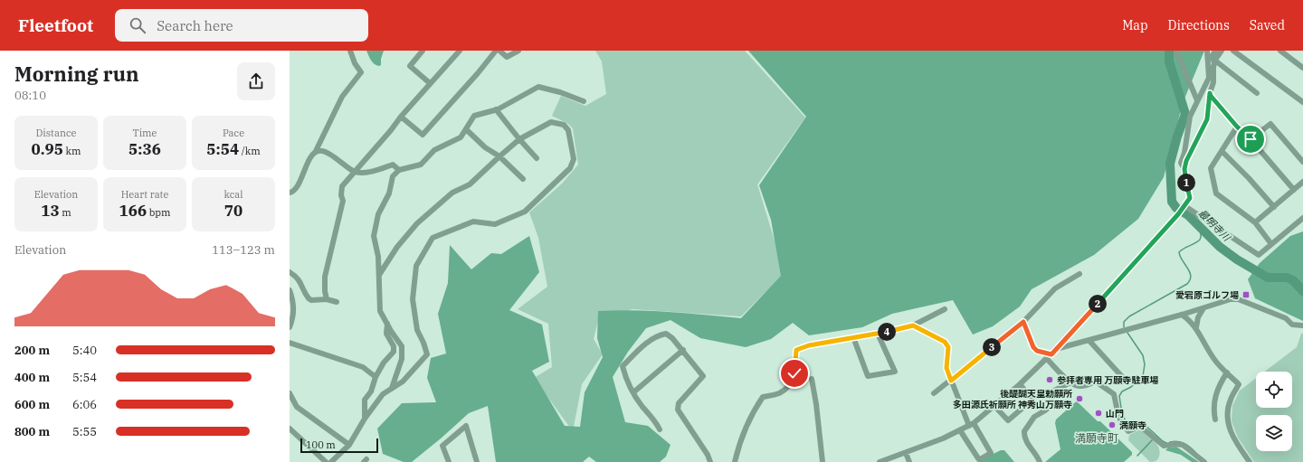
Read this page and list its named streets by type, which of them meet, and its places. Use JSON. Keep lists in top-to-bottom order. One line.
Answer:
{"districts":["満願寺町"],"water":["最明寺川"],"places":{"transit":["愛宕原ゴルフ場"],"other":["参拝者専用 万願寺駐車場","後醍醐天皇勅願所 多田源氏祈願所 神秀山万願寺","山門","満願寺"]},"scale_bar":"100 m","page":{"header":"Fleetfoot","search":"Search here","nav":["Map","Directions","Saved"],"heading":["Morning run","08:10"],"stats":[["Distance","0.95 km"],["Time","5:36"],["Pace","5:54 /km"],["Elevation","13 m"],["Heart rate","166 bpm"],["kcal","70"]],"pins":["1","2","4","3"],"chart":["Elevation","113–123 m"],"list":[{"name":"200 m","note":"5:40"},{"name":"400 m","note":"5:54"},{"name":"600 m","note":"6:06"},{"name":"800 m","note":"5:55"}],"scale":"100 m"}}
